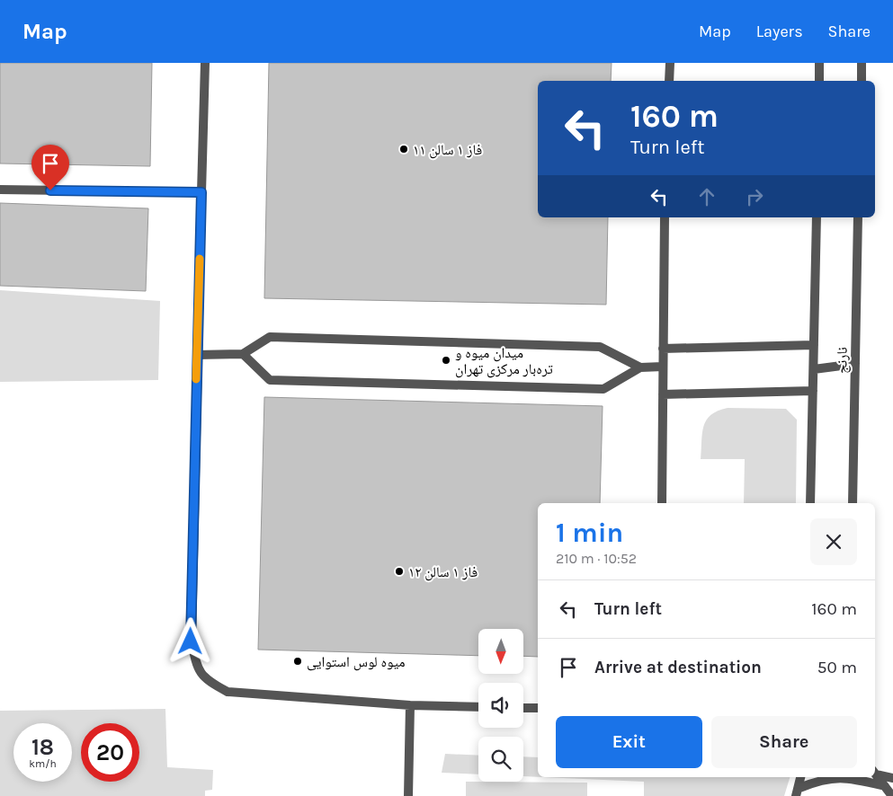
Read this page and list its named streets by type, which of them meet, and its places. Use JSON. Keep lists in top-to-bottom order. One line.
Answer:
{"streets":{"lane":["نارنج"]},"places":["فاز ۱ سالن ۱۱","میدان میوه و تره‌بار مرکزی تهران","فاز ۱ سالن ۱۲","میوه لوس استوایی"],"north":"bottom","page":{"header":"Map","nav":["Map","Layers","Share"],"turn":["160 m","Turn left"],"heading":["1 min","210 m · 10:52"],"list":[{"name":"Turn left","value":"160 m"},{"name":"Arrive at destination","value":"50 m"}],"buttons":["Exit","Share"],"speed":"18 km/h","limit":"20"}}
